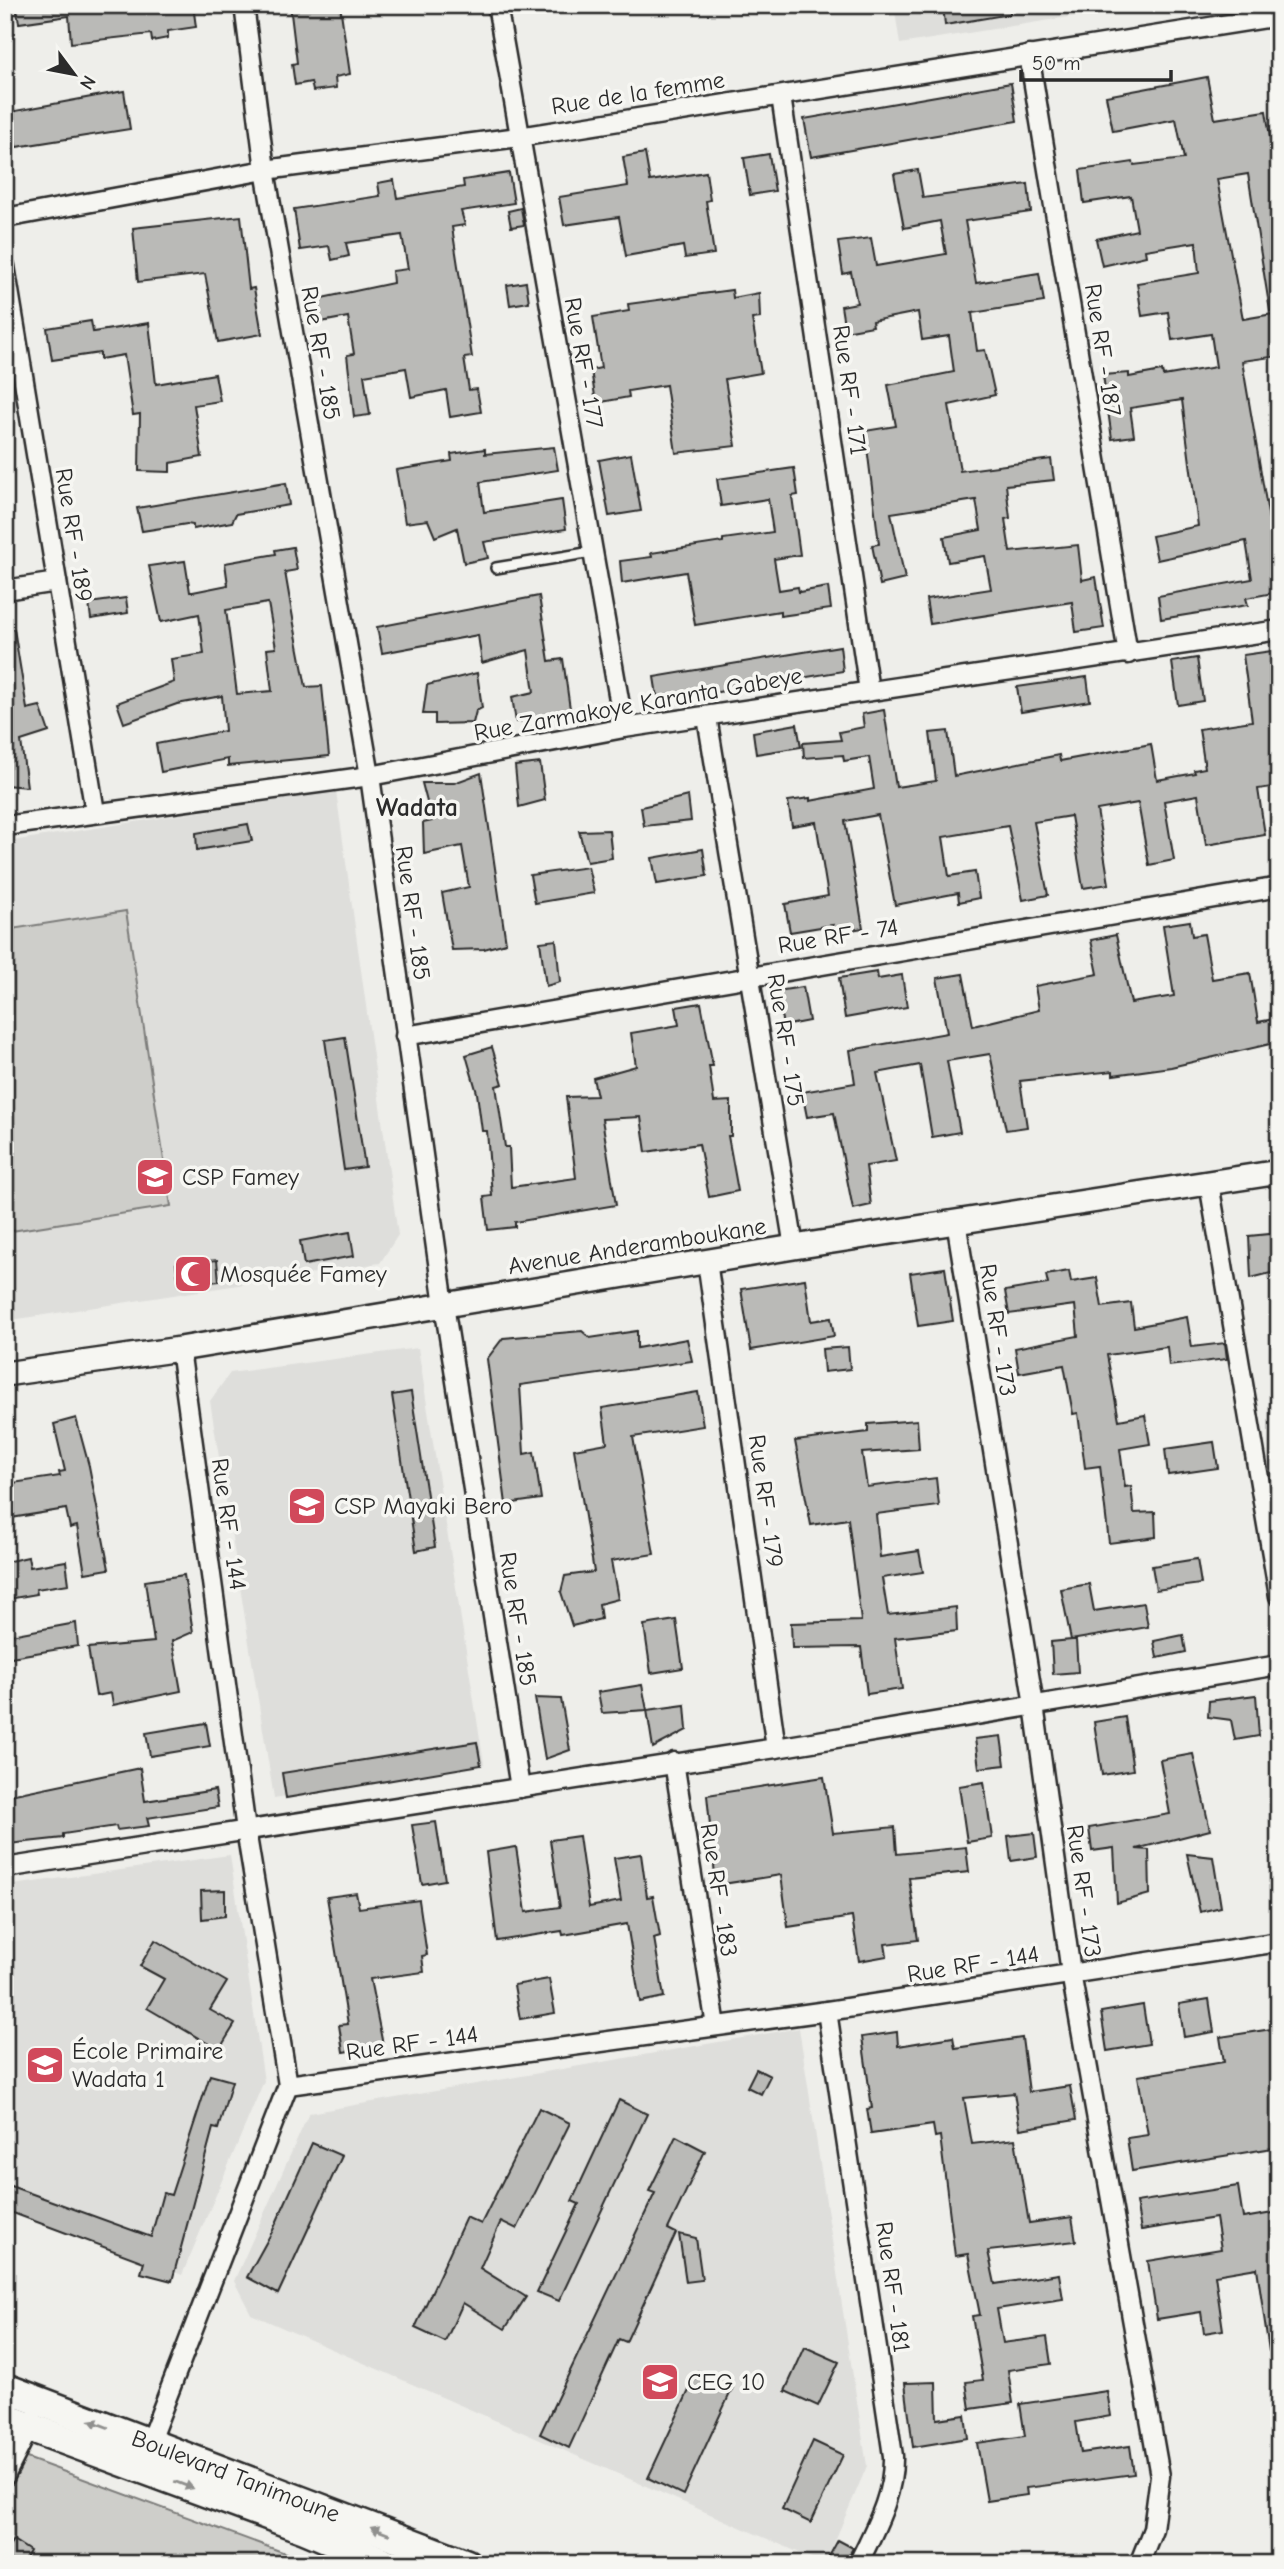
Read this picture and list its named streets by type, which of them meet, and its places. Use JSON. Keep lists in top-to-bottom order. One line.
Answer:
{"streets":{"main road":["Boulevard Tanimoune"],"street":["Rue de la femme","Rue RF - 187","Rue RF - 185","Rue RF - 177","Rue RF - 171","Rue RF - 189","Rue Zarmakoye Karanta Gabeye","Rue RF - 74","Rue RF - 175","Avenue Anderamboukane","Rue RF - 173","Rue RF - 179","Rue RF - 144","Rue RF - 183","Rue RF - 181"]},"crossings":[["Rue de la femme","Rue RF - 187"],["Rue de la femme","Rue RF - 185"],["Rue de la femme","Rue RF - 177"],["Rue de la femme","Rue RF - 171"],["Rue RF - 187","Rue Zarmakoye Karanta Gabeye"],["Rue RF - 185","Rue Zarmakoye Karanta Gabeye"],["Rue RF - 185","Rue RF - 74"],["Rue RF - 185","Avenue Anderamboukane"],["Rue RF - 177","Rue Zarmakoye Karanta Gabeye"],["Rue RF - 171","Rue Zarmakoye Karanta Gabeye"],["Rue RF - 189","Rue Zarmakoye Karanta Gabeye"],["Rue Zarmakoye Karanta Gabeye","Rue RF - 175"],["Rue RF - 74","Rue RF - 175"],["Rue RF - 175","Avenue Anderamboukane"],["Avenue Anderamboukane","Rue RF - 173"],["Avenue Anderamboukane","Rue RF - 179"],["Avenue Anderamboukane","Rue RF - 144"],["Rue RF - 173","Rue RF - 144"],["Rue RF - 144","Rue RF - 183"],["Rue RF - 144","Rue RF - 181"]],"districts":["Wadata"],"places":{"school or university":["CSP Famey","CSP Mayaki Bero","École Primaire Wadata 1","CEG 10"],"mosque":["Mosquée Famey"]},"scale_bar":"50 m","north":"bottom right"}
